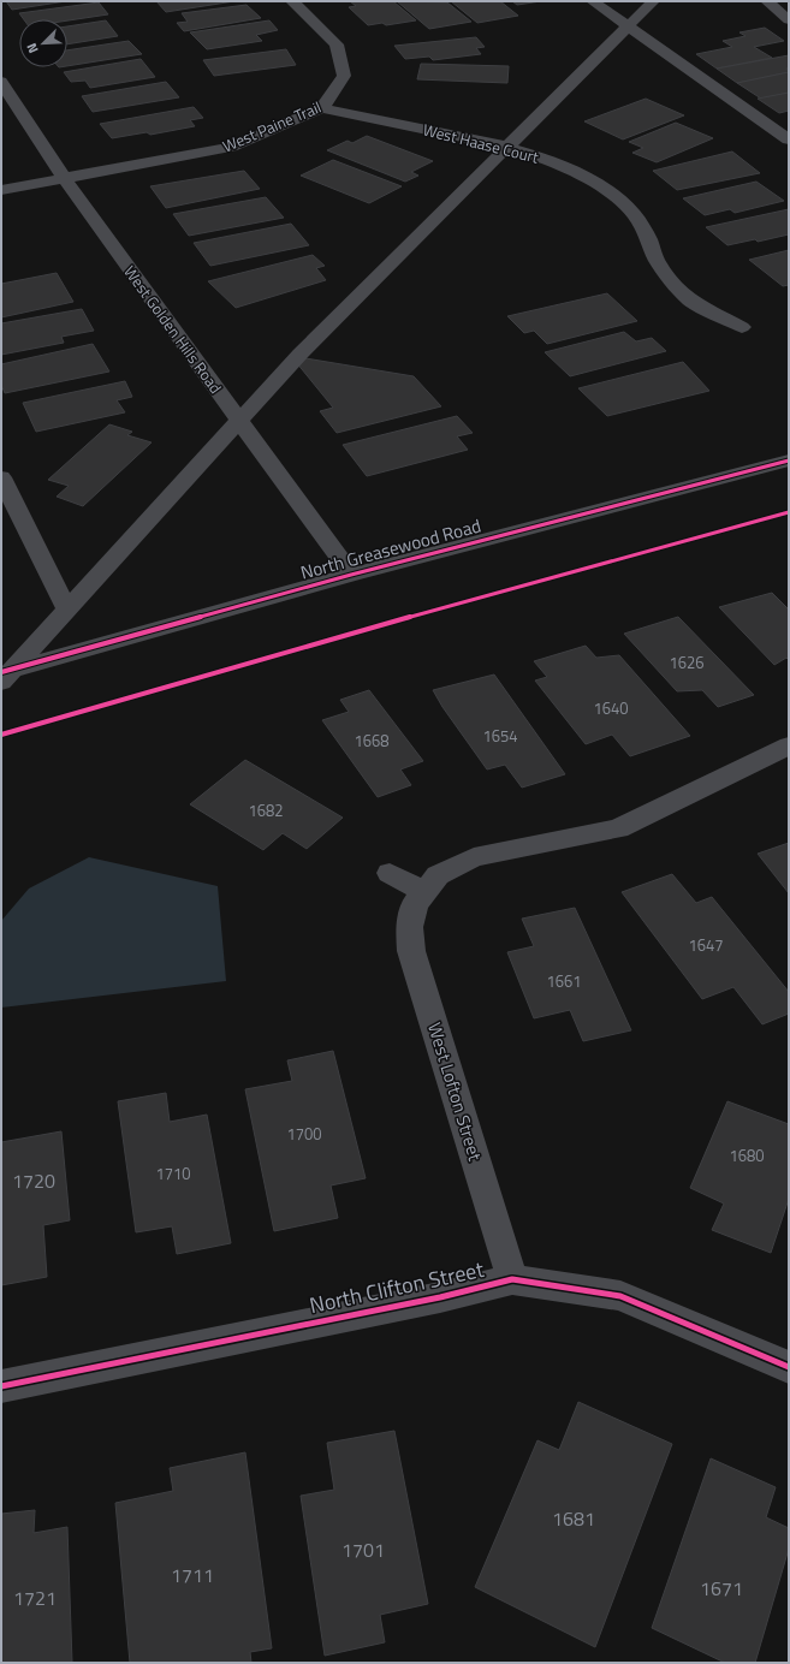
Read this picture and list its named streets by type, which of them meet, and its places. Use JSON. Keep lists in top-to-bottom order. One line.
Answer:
{"streets":{"street":["West Paine Trail","West Haase Court","West Golden Hills Road","North Greasewood Road","West Lofton Street","North Clifton Street"]},"crossings":[["West Paine Trail","West Haase Court"],["West Paine Trail","West Golden Hills Road"],["West Golden Hills Road","North Greasewood Road"],["West Lofton Street","North Clifton Street"]],"house_numbers":["1626","1640","1654","1668","1682","1647","1661","1700","1680","1710","1720","1681","1701","1711","1671","1721"],"north":"bottom left"}
